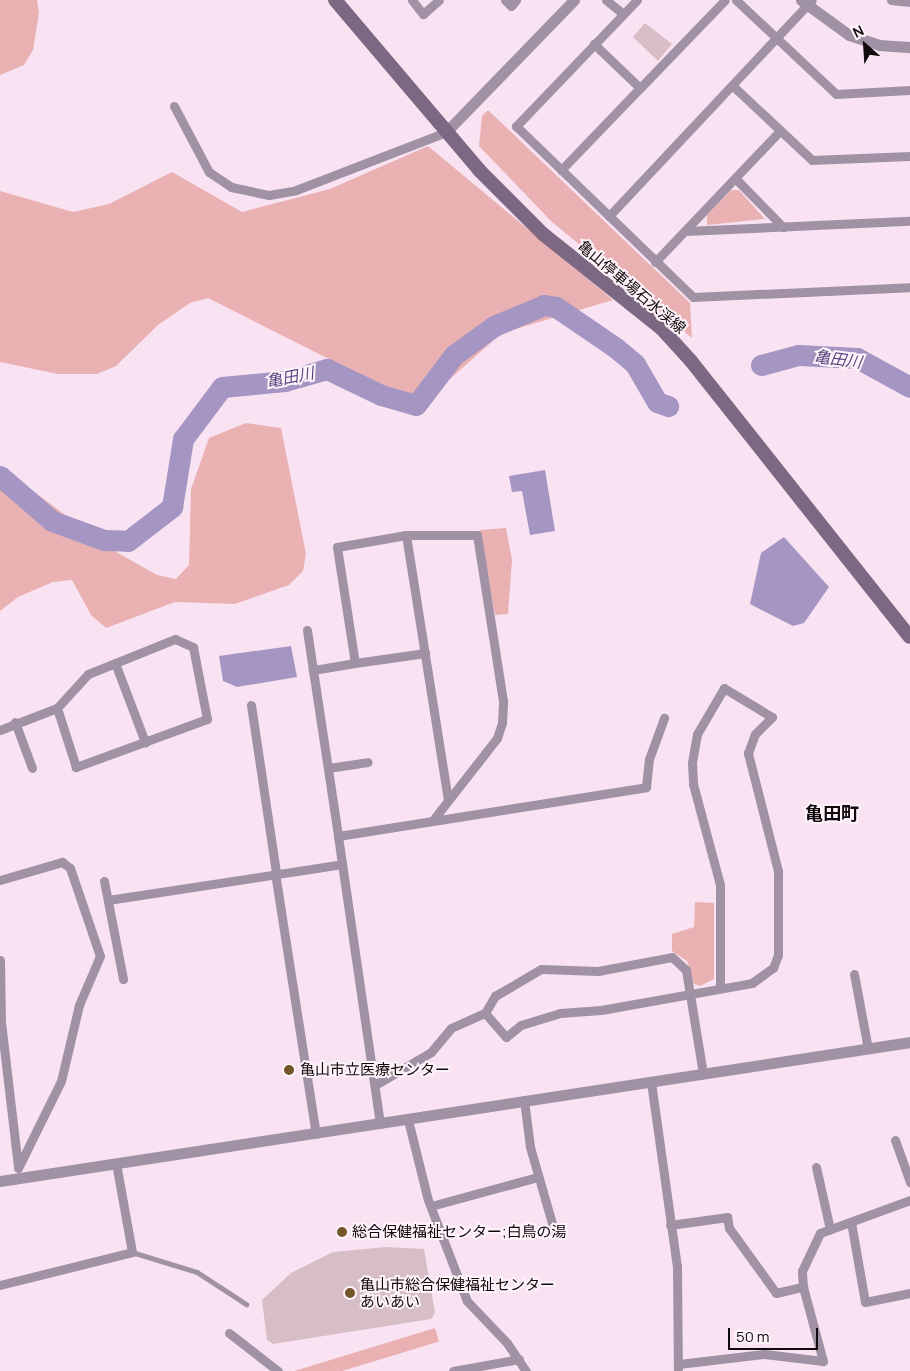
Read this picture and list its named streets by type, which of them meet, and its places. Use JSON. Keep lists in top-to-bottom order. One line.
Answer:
{"streets":{"main road":["亀山停車場石水渓線"]},"districts":["亀田町"],"water":["亀田川"],"places":["亀山市立医療センター","総合保健福祉センター;白鳥の湯","亀山市総合保健福祉センター あいあい"],"scale_bar":"50 m","north":"top left"}
